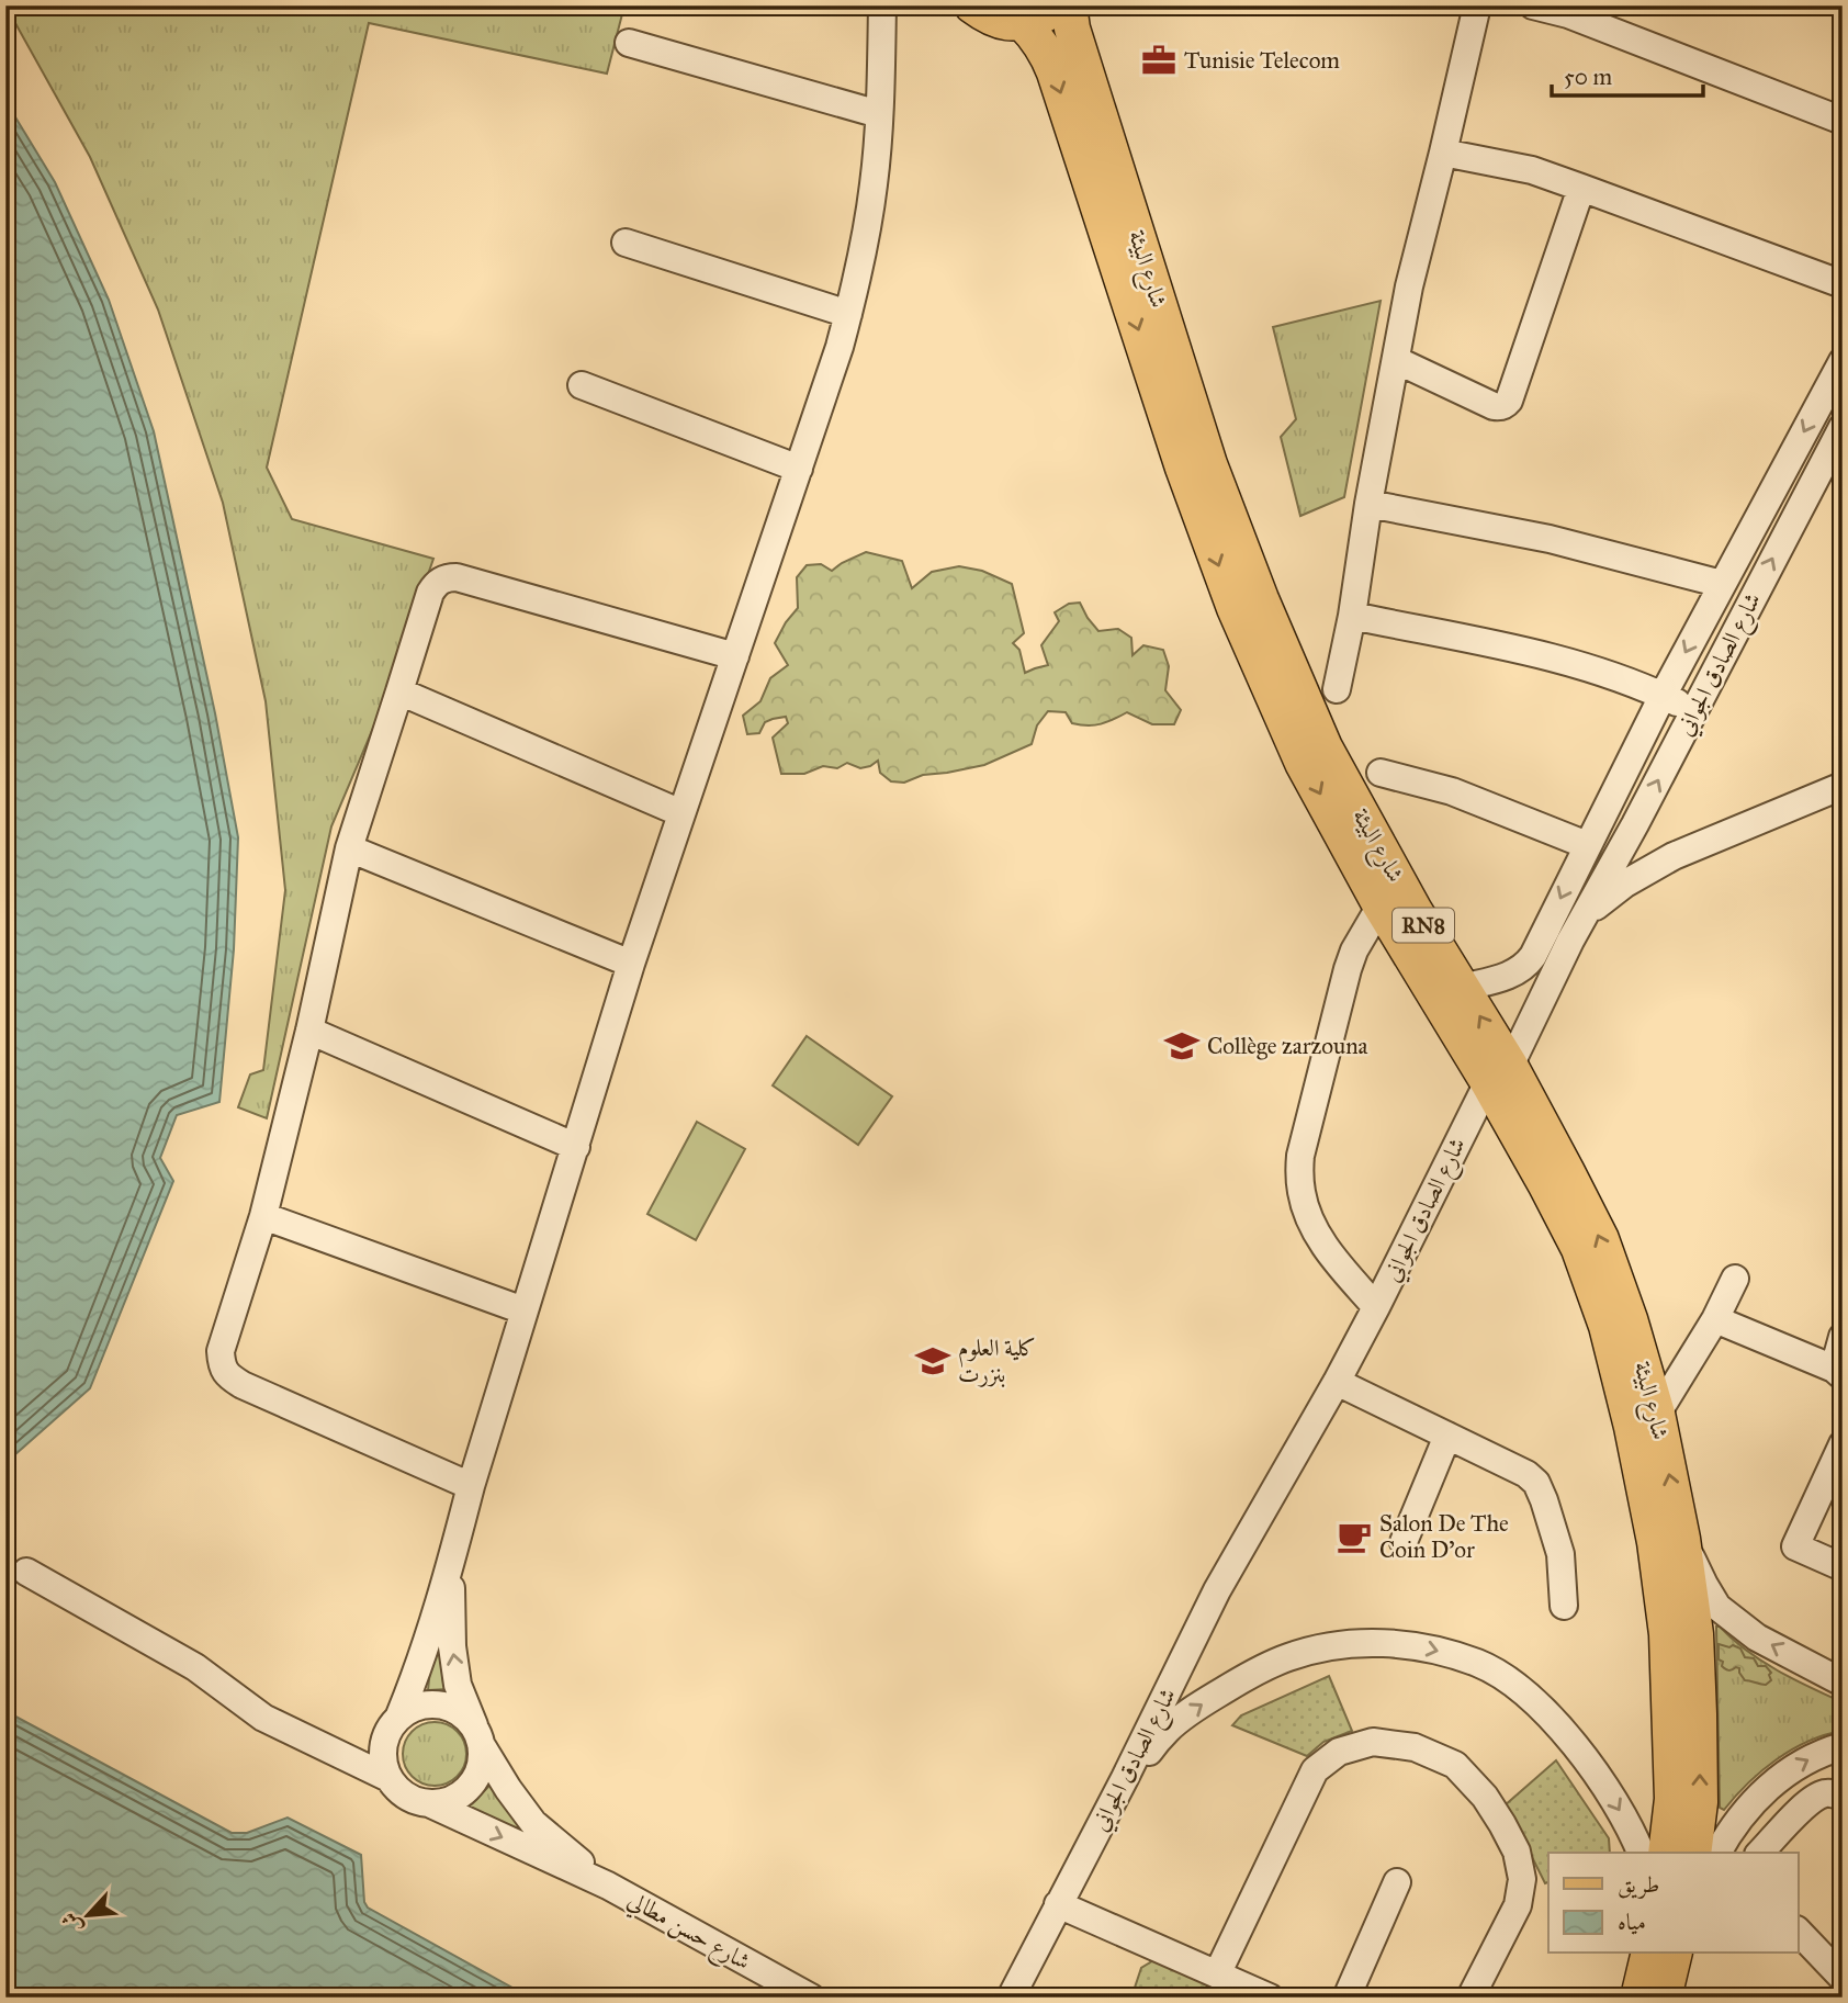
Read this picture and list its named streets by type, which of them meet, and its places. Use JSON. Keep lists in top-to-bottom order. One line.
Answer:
{"streets":{"main road":["شارع البيئة","RN8"],"street":["شارع الصادق الجواني","شارع حسن مطالي"]},"crossings":[["شارع البيئة","شارع الصادق الجواني"]],"places":{"office":["Tunisie Telecom"],"school or university":["Collège zarzouna","كلية العلوم بنزرت"],"cafe":["Salon De The Coin D'or"]},"legend":["طريق","مياه"],"scale_bar":"50 m","north":"bottom left"}
